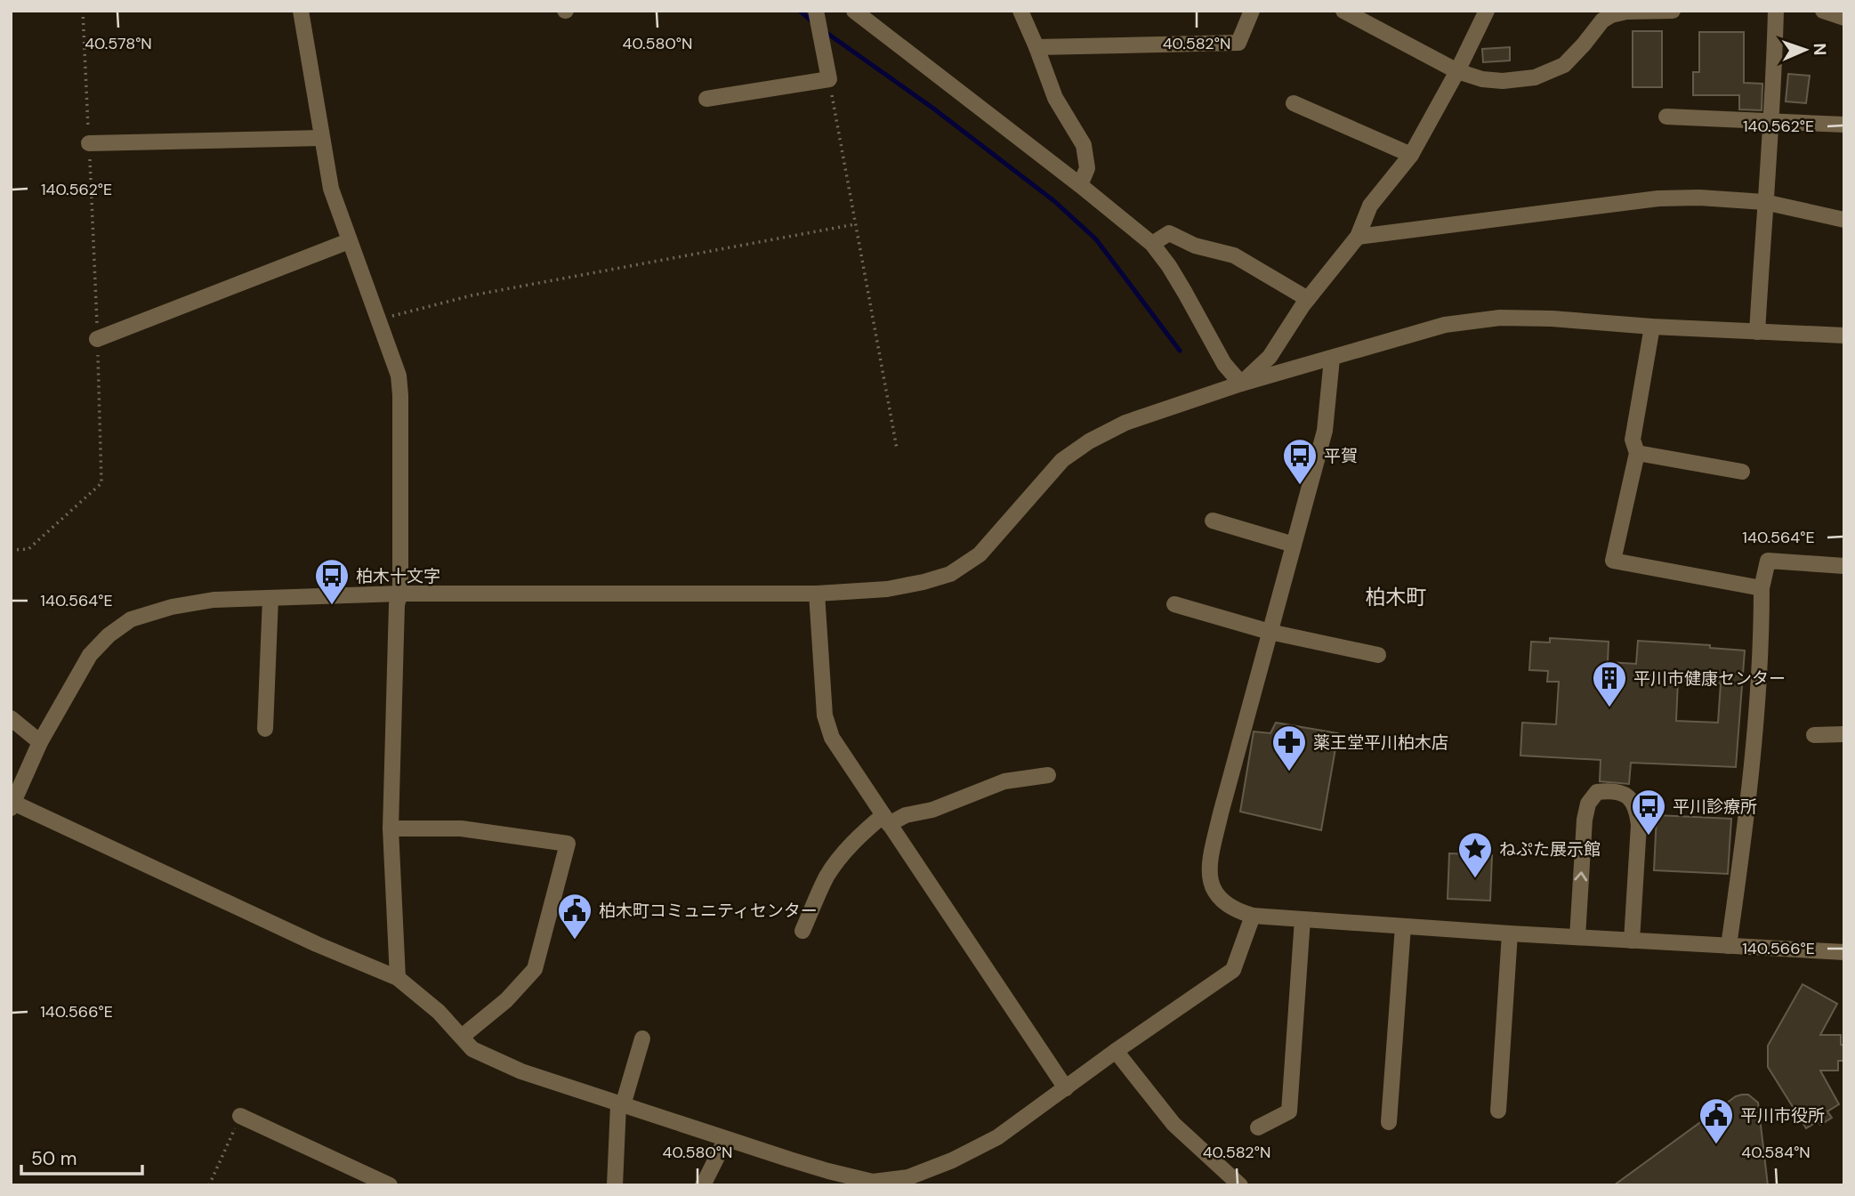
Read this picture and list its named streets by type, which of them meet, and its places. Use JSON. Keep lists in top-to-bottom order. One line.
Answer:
{"districts":["柏木町"],"places":{"bus stop":["平賀","柏木十文字","平川診療所"],"building":["平川市健康センター"],"pharmacy":["薬王堂平川柏木店"],"place":["ねぷた展示館"],"public building":["柏木町コミュニティセンター","平川市役所"]},"scale_bar":"50 m","north":"right","coordinates":["40.578°N","40.580°N","40.582°N","140.562°E","140.564°E","140.566°E","40.584°N"]}
